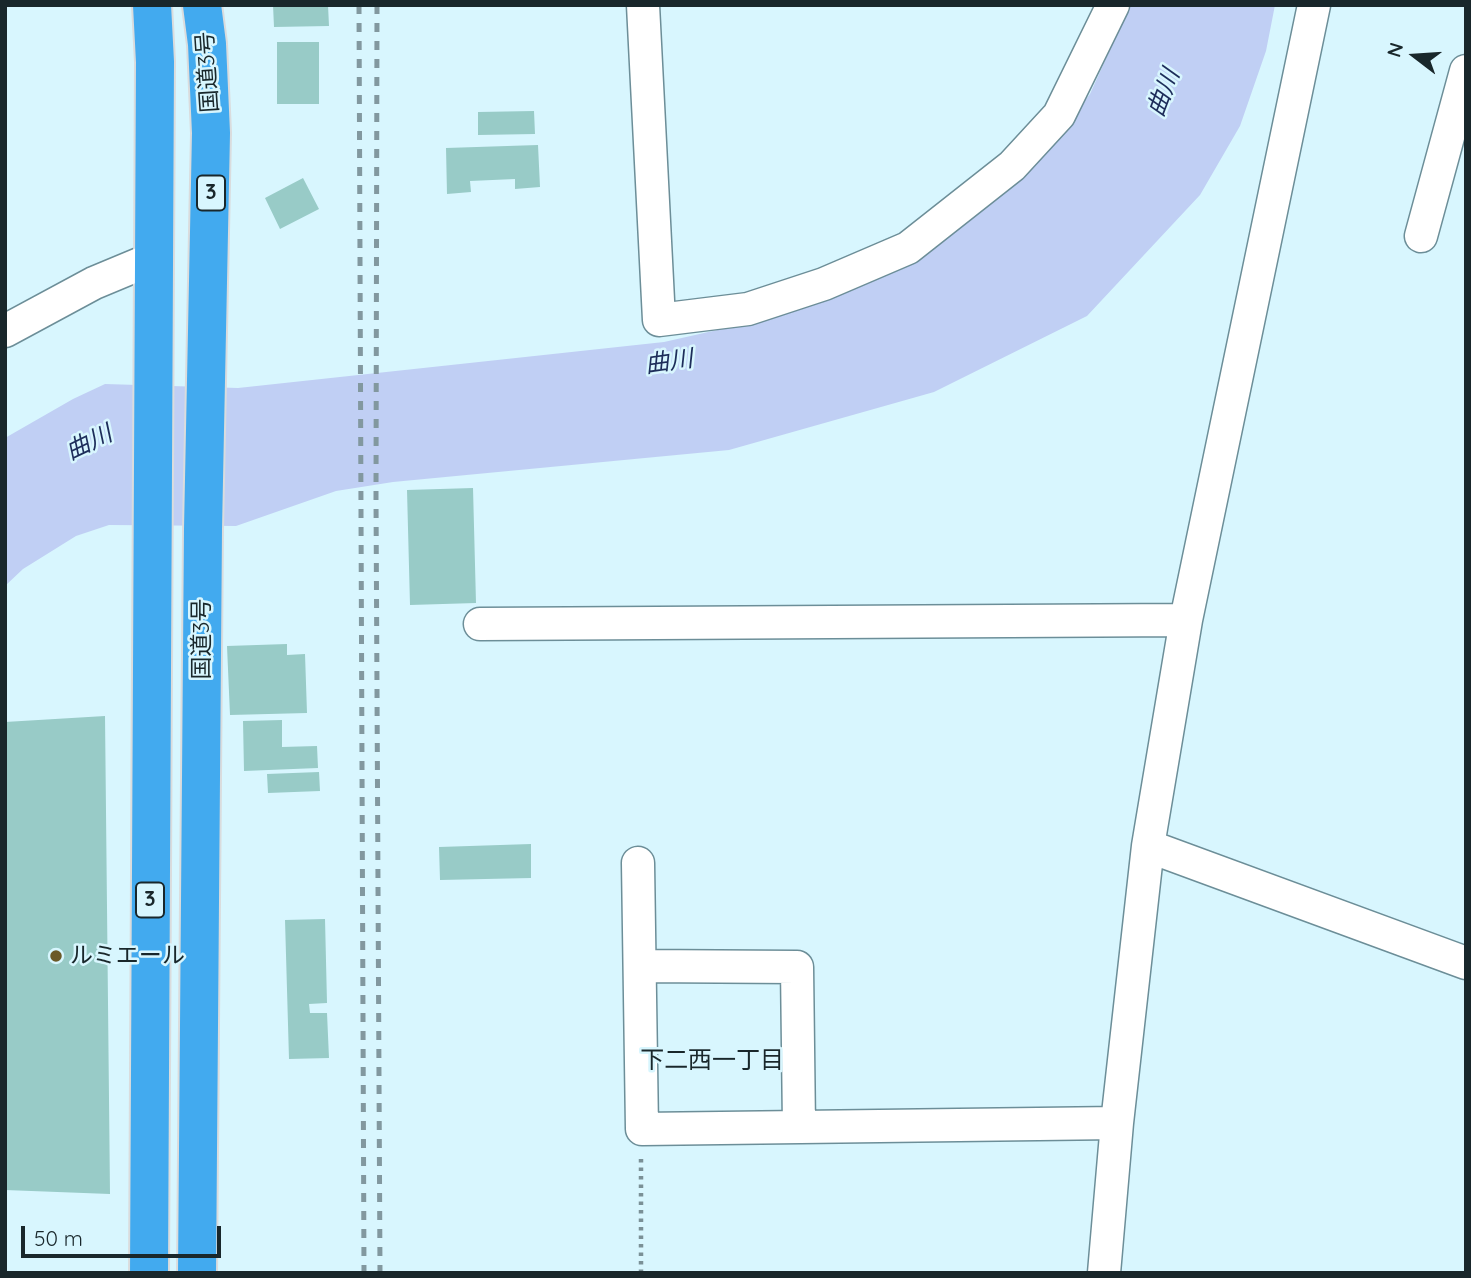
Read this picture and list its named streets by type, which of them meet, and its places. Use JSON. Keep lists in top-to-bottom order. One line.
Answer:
{"streets":{"highway":["国道3号","3"]},"districts":["下二西一丁目"],"water":["曲川"],"places":["ルミエール"],"scale_bar":"50 m","north":"left"}
